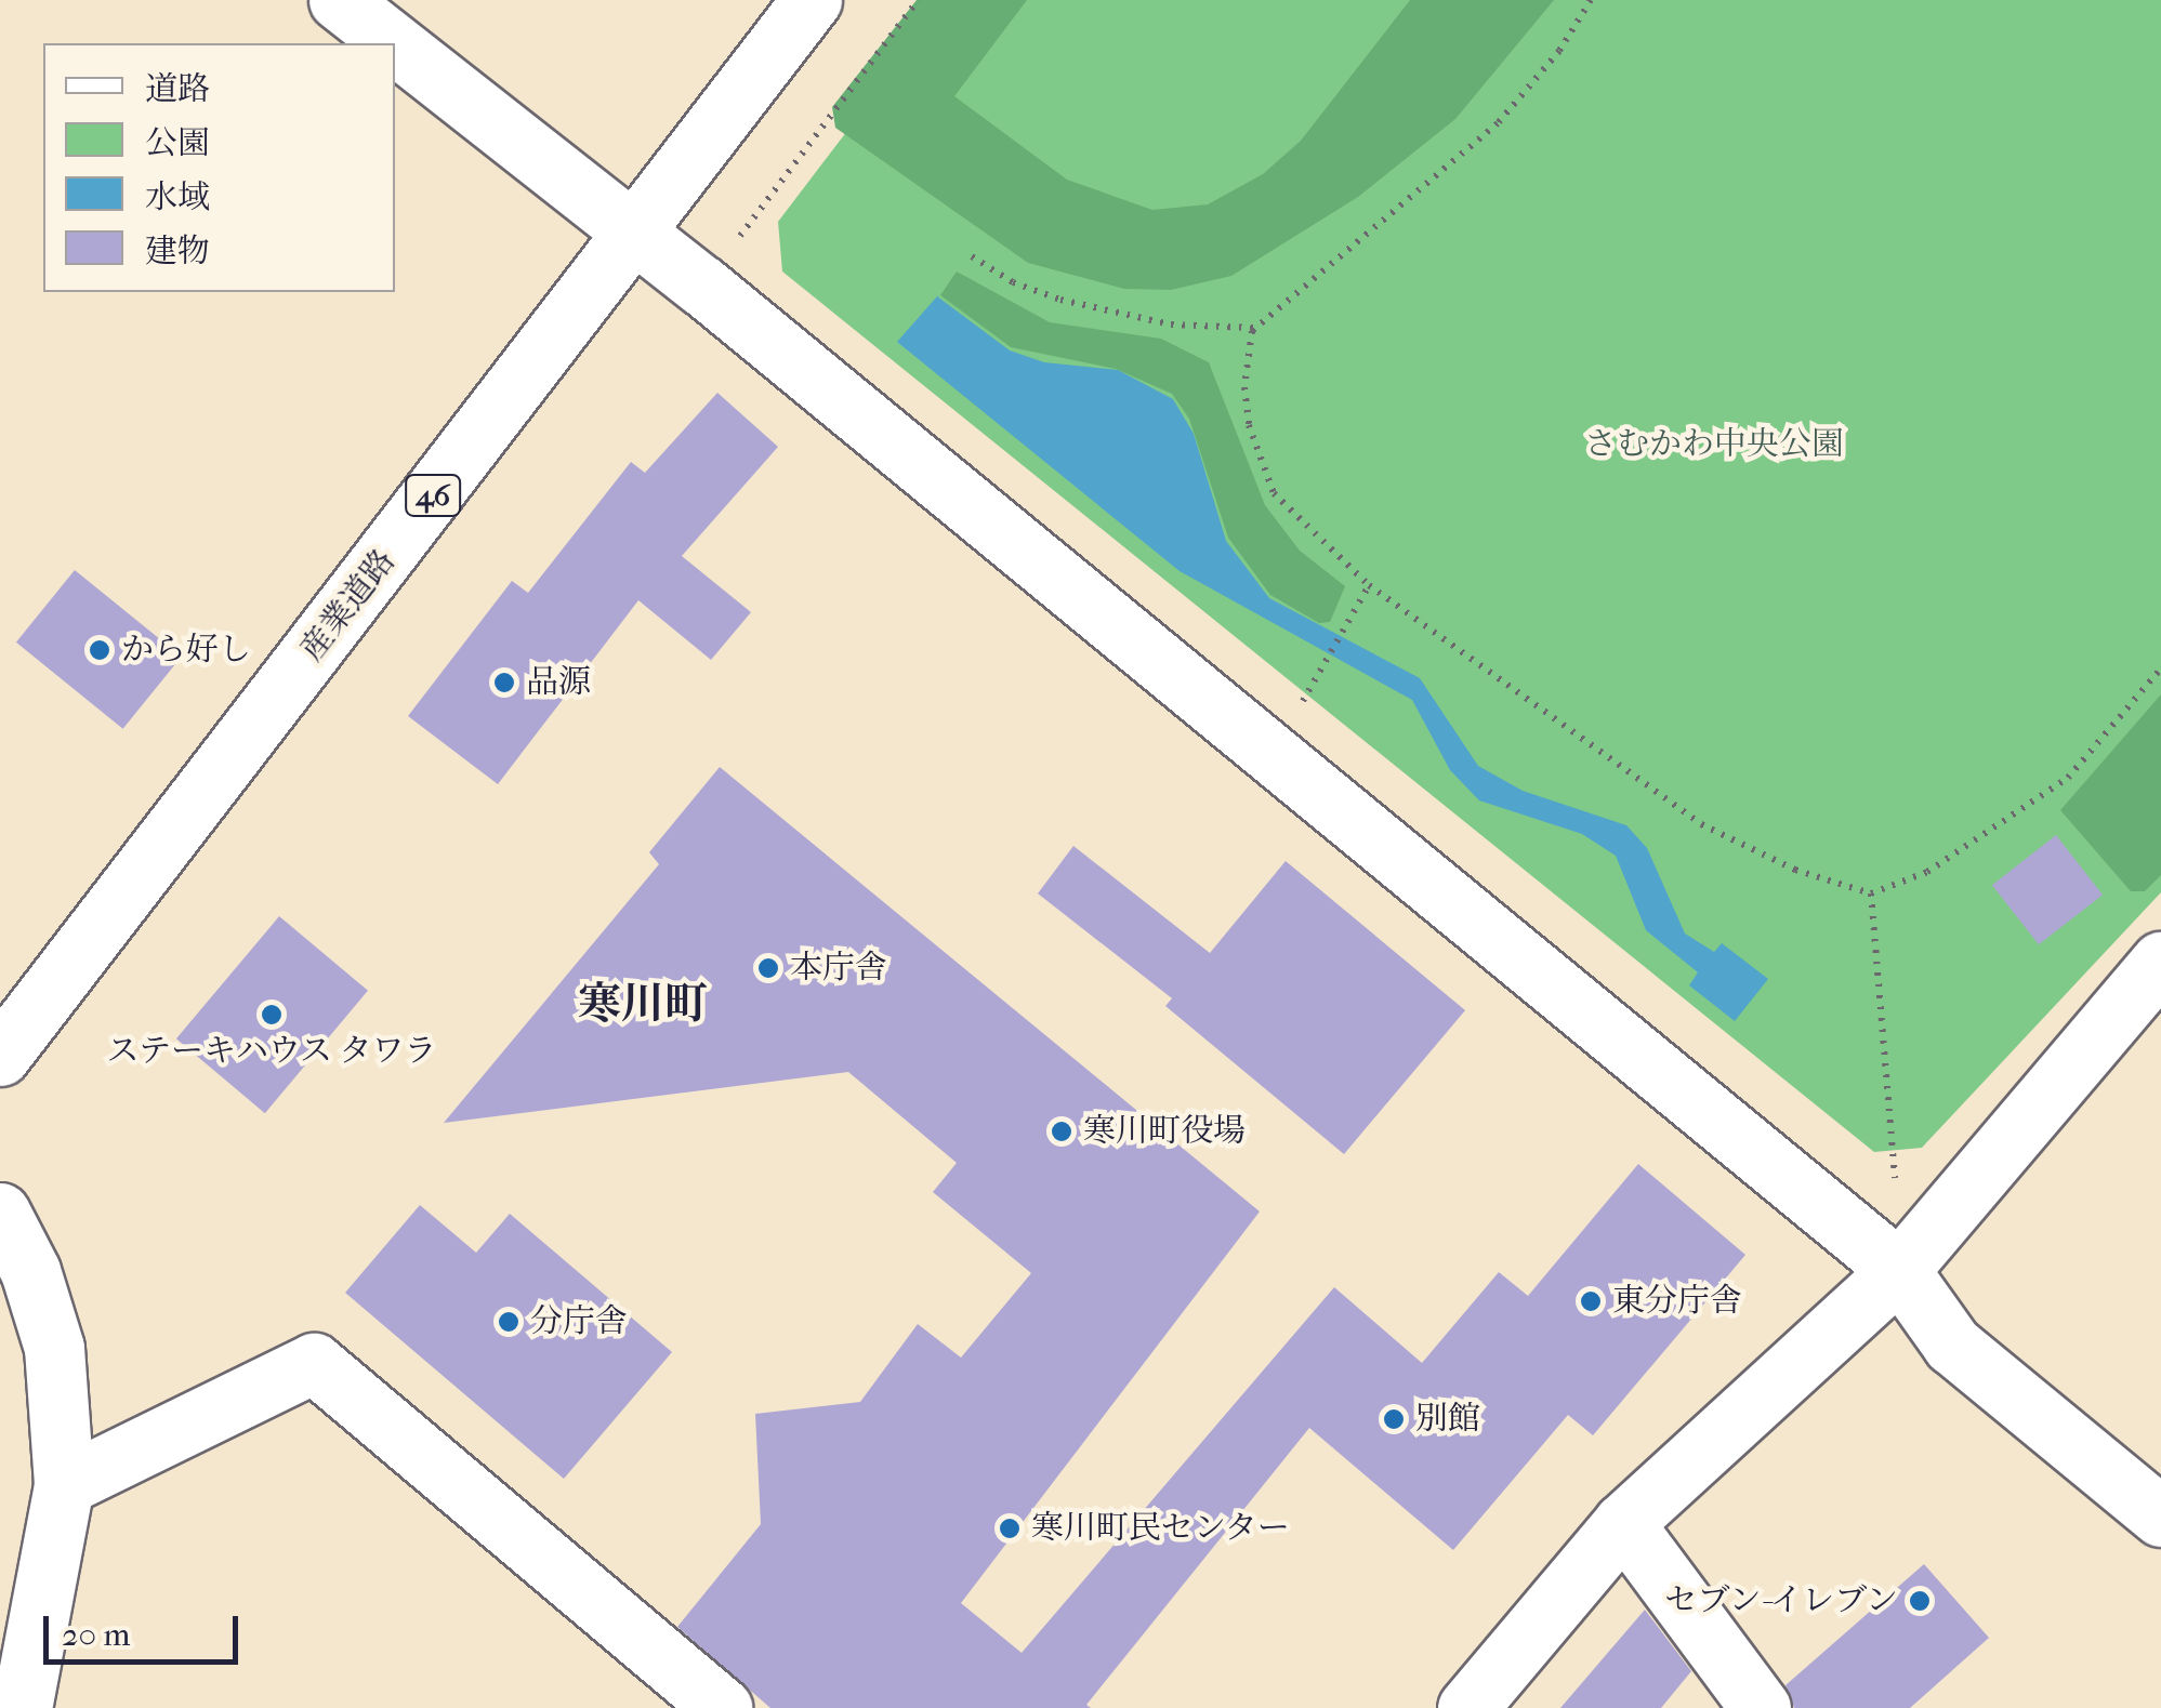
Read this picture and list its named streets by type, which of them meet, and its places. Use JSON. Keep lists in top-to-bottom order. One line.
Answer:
{"streets":{"street":["46","産業道路"]},"districts":["寒川町"],"parks":["さむかわ中央公園"],"places":["から好し","品源","本庁舎","ステーキハウス タワラ","寒川町役場","東分庁舎","分庁舎","別館","寒川町民センター","セブン-イレブン"],"legend":["道路","公園","水域","建物"],"scale_bar":"20 m"}
